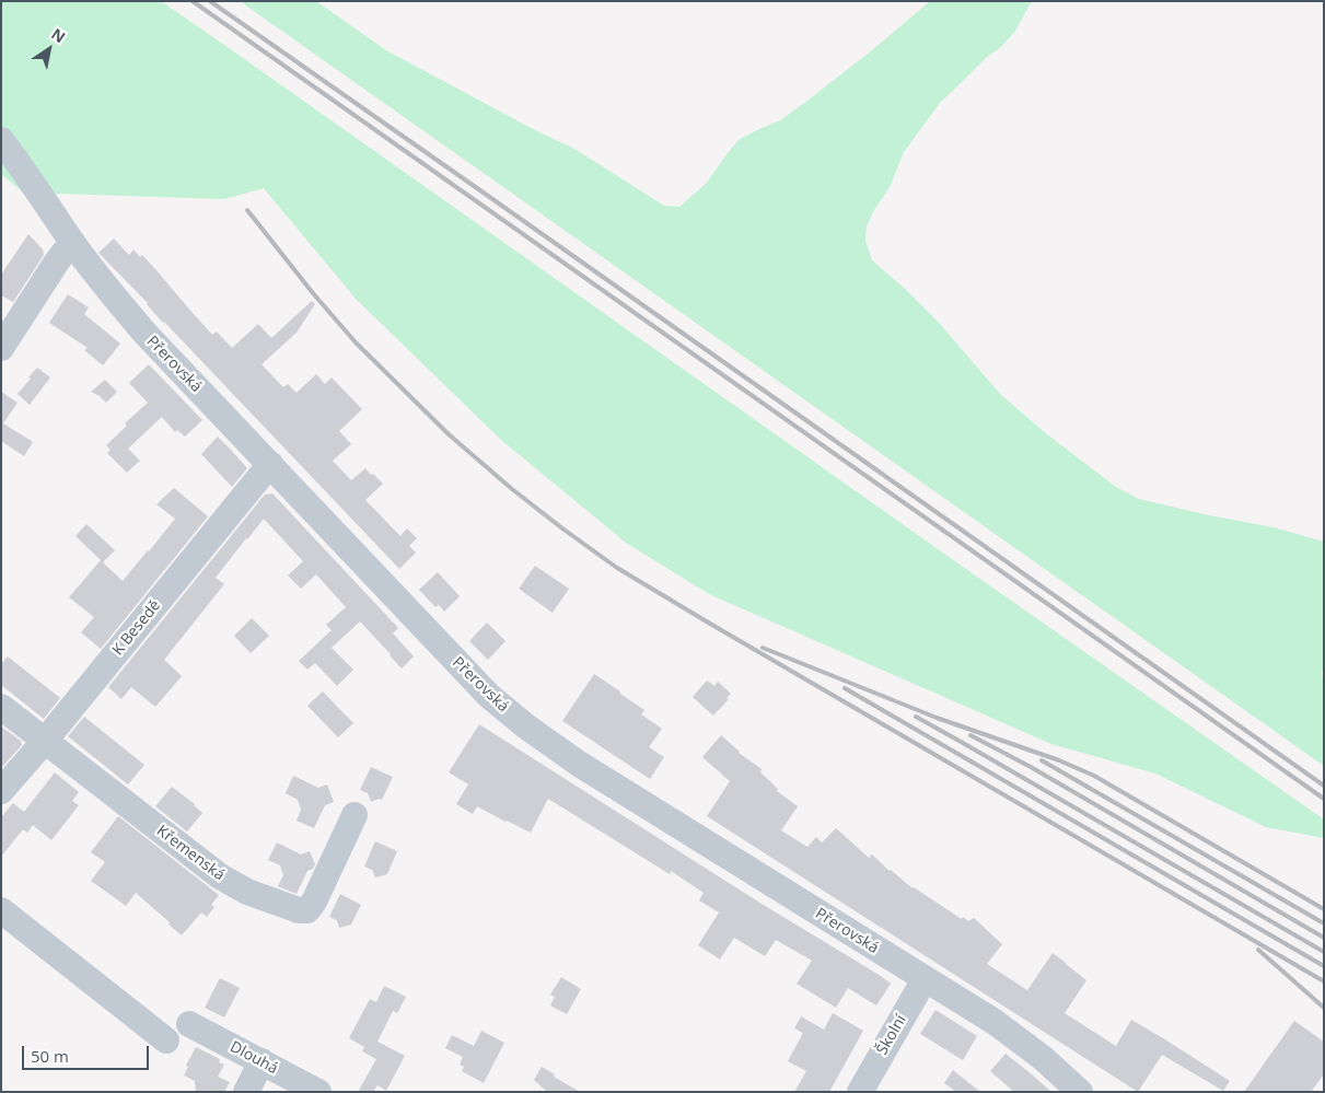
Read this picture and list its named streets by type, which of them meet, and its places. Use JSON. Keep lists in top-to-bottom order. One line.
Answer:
{"streets":{"street":["Přerovská","K Besedě","Křemenská","Školní","Dlouhá"]},"crossings":[["Přerovská","K Besedě"],["Přerovská","Školní"],["K Besedě","Křemenská"]],"scale_bar":"50 m","north":"top right"}
